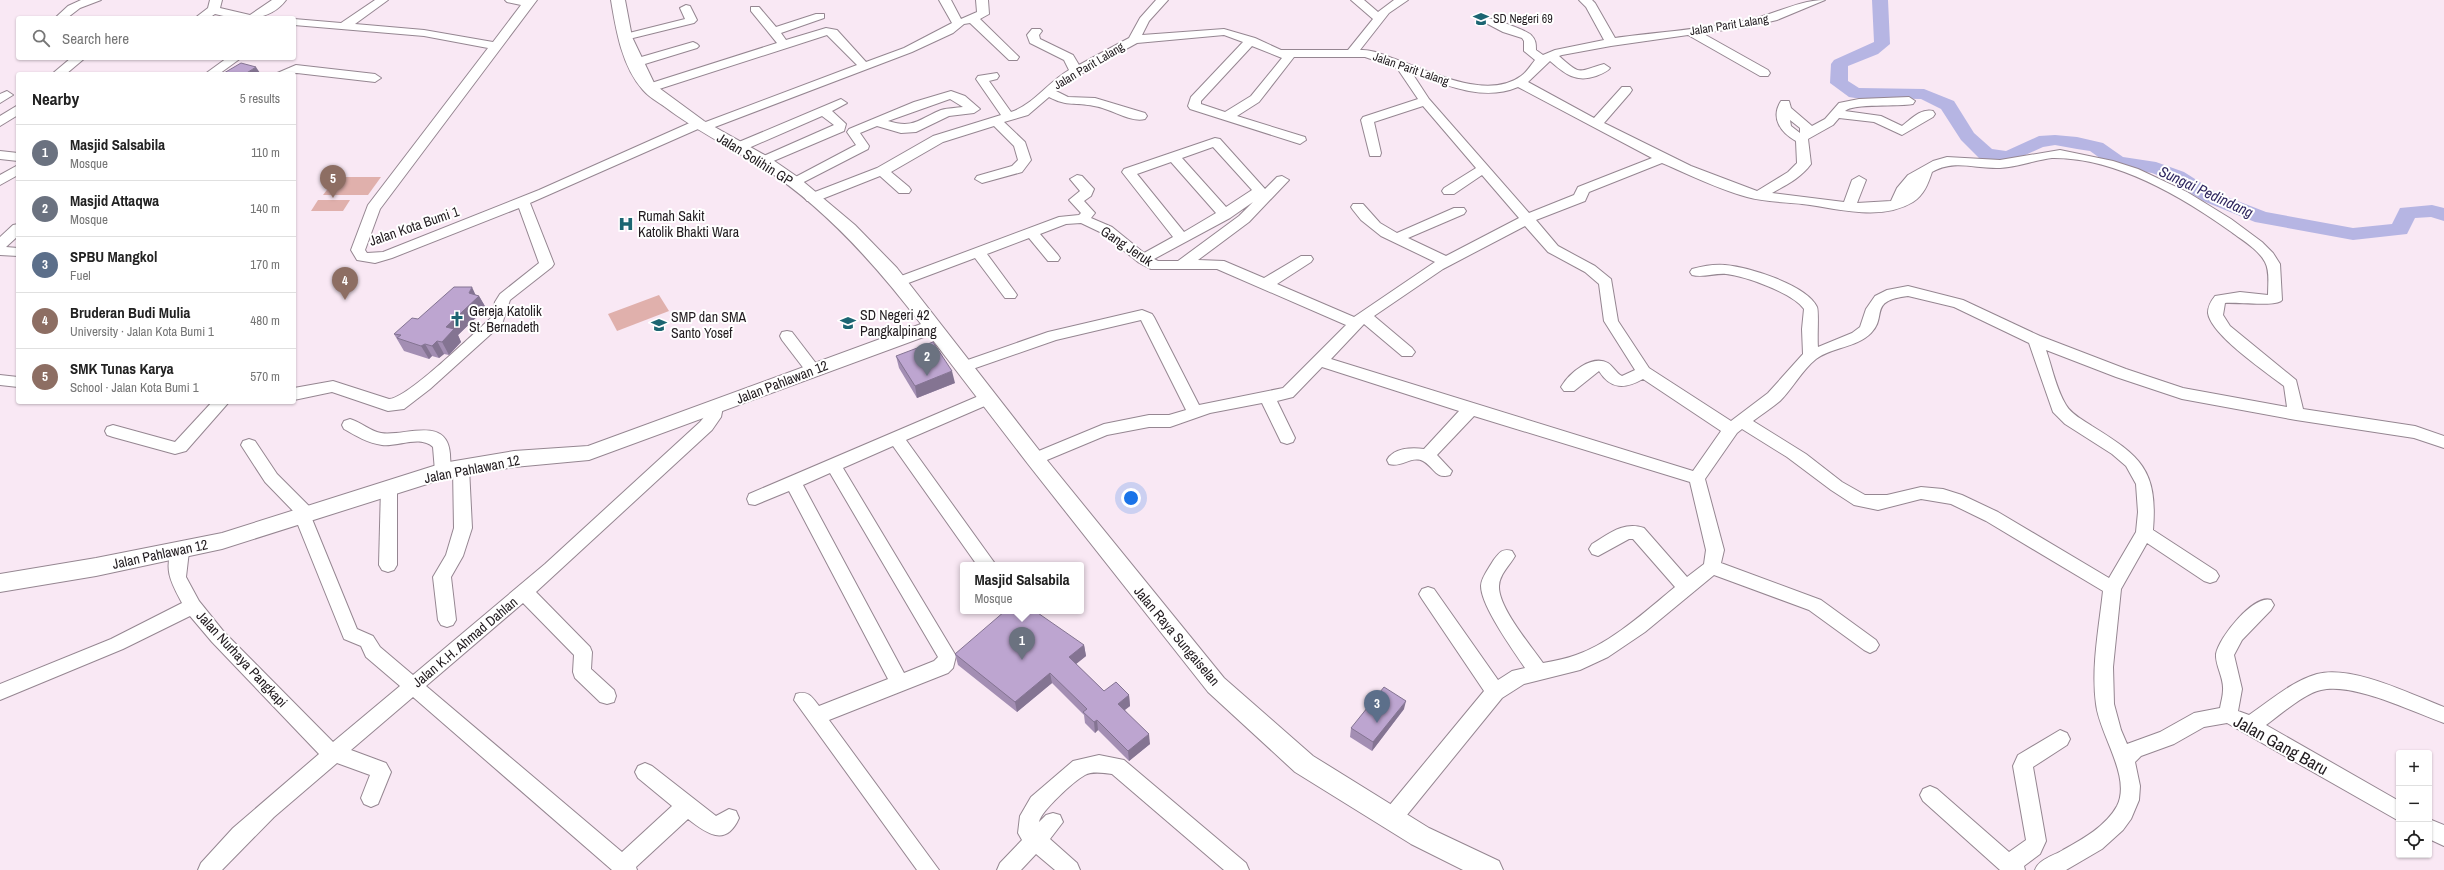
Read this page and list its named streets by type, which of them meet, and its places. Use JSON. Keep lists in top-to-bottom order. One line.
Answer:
{"streets":{"main road":["Jalan Solihin GP","Jalan Pahlawan 12","Jalan Raya Sungaiselan"],"street":["Jalan Parit Lalang","Jalan Kota Bumi 1","Gang Jeruk","Jalan K.H. Ahmad Dahlan","Jalan Nurhaya Pangkapi","Jalan Gang Baru"]},"crossings":[["Jalan Parit Lalang","Jalan Solihin GP"],["Jalan Solihin GP","Jalan Kota Bumi 1"],["Jalan Solihin GP","Gang Jeruk"],["Jalan Solihin GP","Jalan Pahlawan 12"],["Jalan Solihin GP","Jalan Raya Sungaiselan"],["Jalan Pahlawan 12","Jalan Raya Sungaiselan"],["Jalan Pahlawan 12","Jalan K.H. Ahmad Dahlan"],["Jalan Pahlawan 12","Jalan Nurhaya Pangkapi"],["Jalan K.H. Ahmad Dahlan","Jalan Nurhaya Pangkapi"]],"water":["Sungai Pedindang"],"places":{"school or university":["SD Negeri 69","SD Negeri 42 Pangkalpinang","SMP dan SMA Santo Yosef"],"hospital":["Rumah Sakit Katolik Bhakti Wara"],"church":["Gereja Katolik St. Bernadeth"]},"page":{"search":"Search here","heading":["Nearby","5 results"],"list":[{"mark":"1","name":"Masjid Salsabila","note":"Mosque","value":"110 m"},{"mark":"2","name":"Masjid Attaqwa","note":"Mosque","value":"140 m"},{"mark":"3","name":"SPBU Mangkol","note":"Fuel","value":"170 m"},{"mark":"4","name":"Bruderan Budi Mulia","note":"University · Jalan Kota Bumi 1","value":"480 m"},{"mark":"5","name":"SMK Tunas Karya","note":"School · Jalan Kota Bumi 1","value":"570 m"}],"pins":["5","4","2","1","3"],"popup":["Masjid Salsabila","Mosque"],"map_buttons":["+","−"]}}
